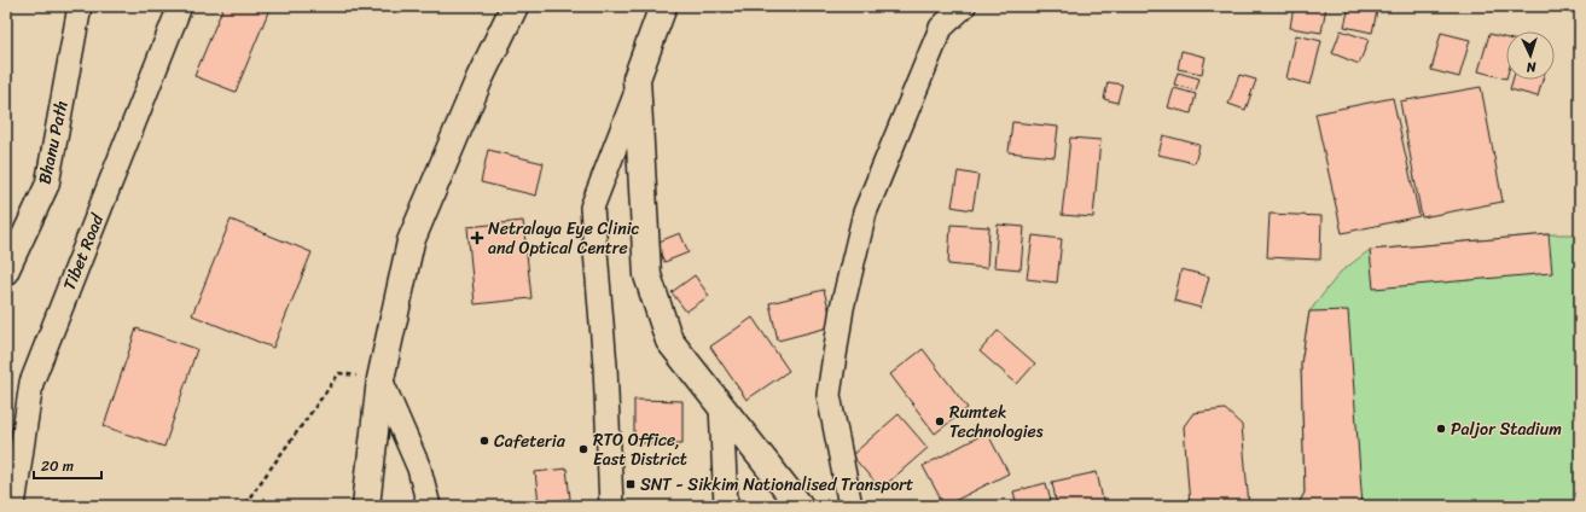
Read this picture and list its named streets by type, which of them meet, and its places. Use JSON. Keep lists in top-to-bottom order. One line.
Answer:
{"streets":{"street":["Bhanu Path","Tibet Road"]},"places":{"health":["Netralaya Eye Clinic and Optical Centre"],"other":["Rumtek Technologies","Paljor Stadium","Cafeteria","RTO Office, East District"],"transit":["SNT - Sikkim Nationalised Transport"]},"scale_bar":"20 m","north":"bottom"}
